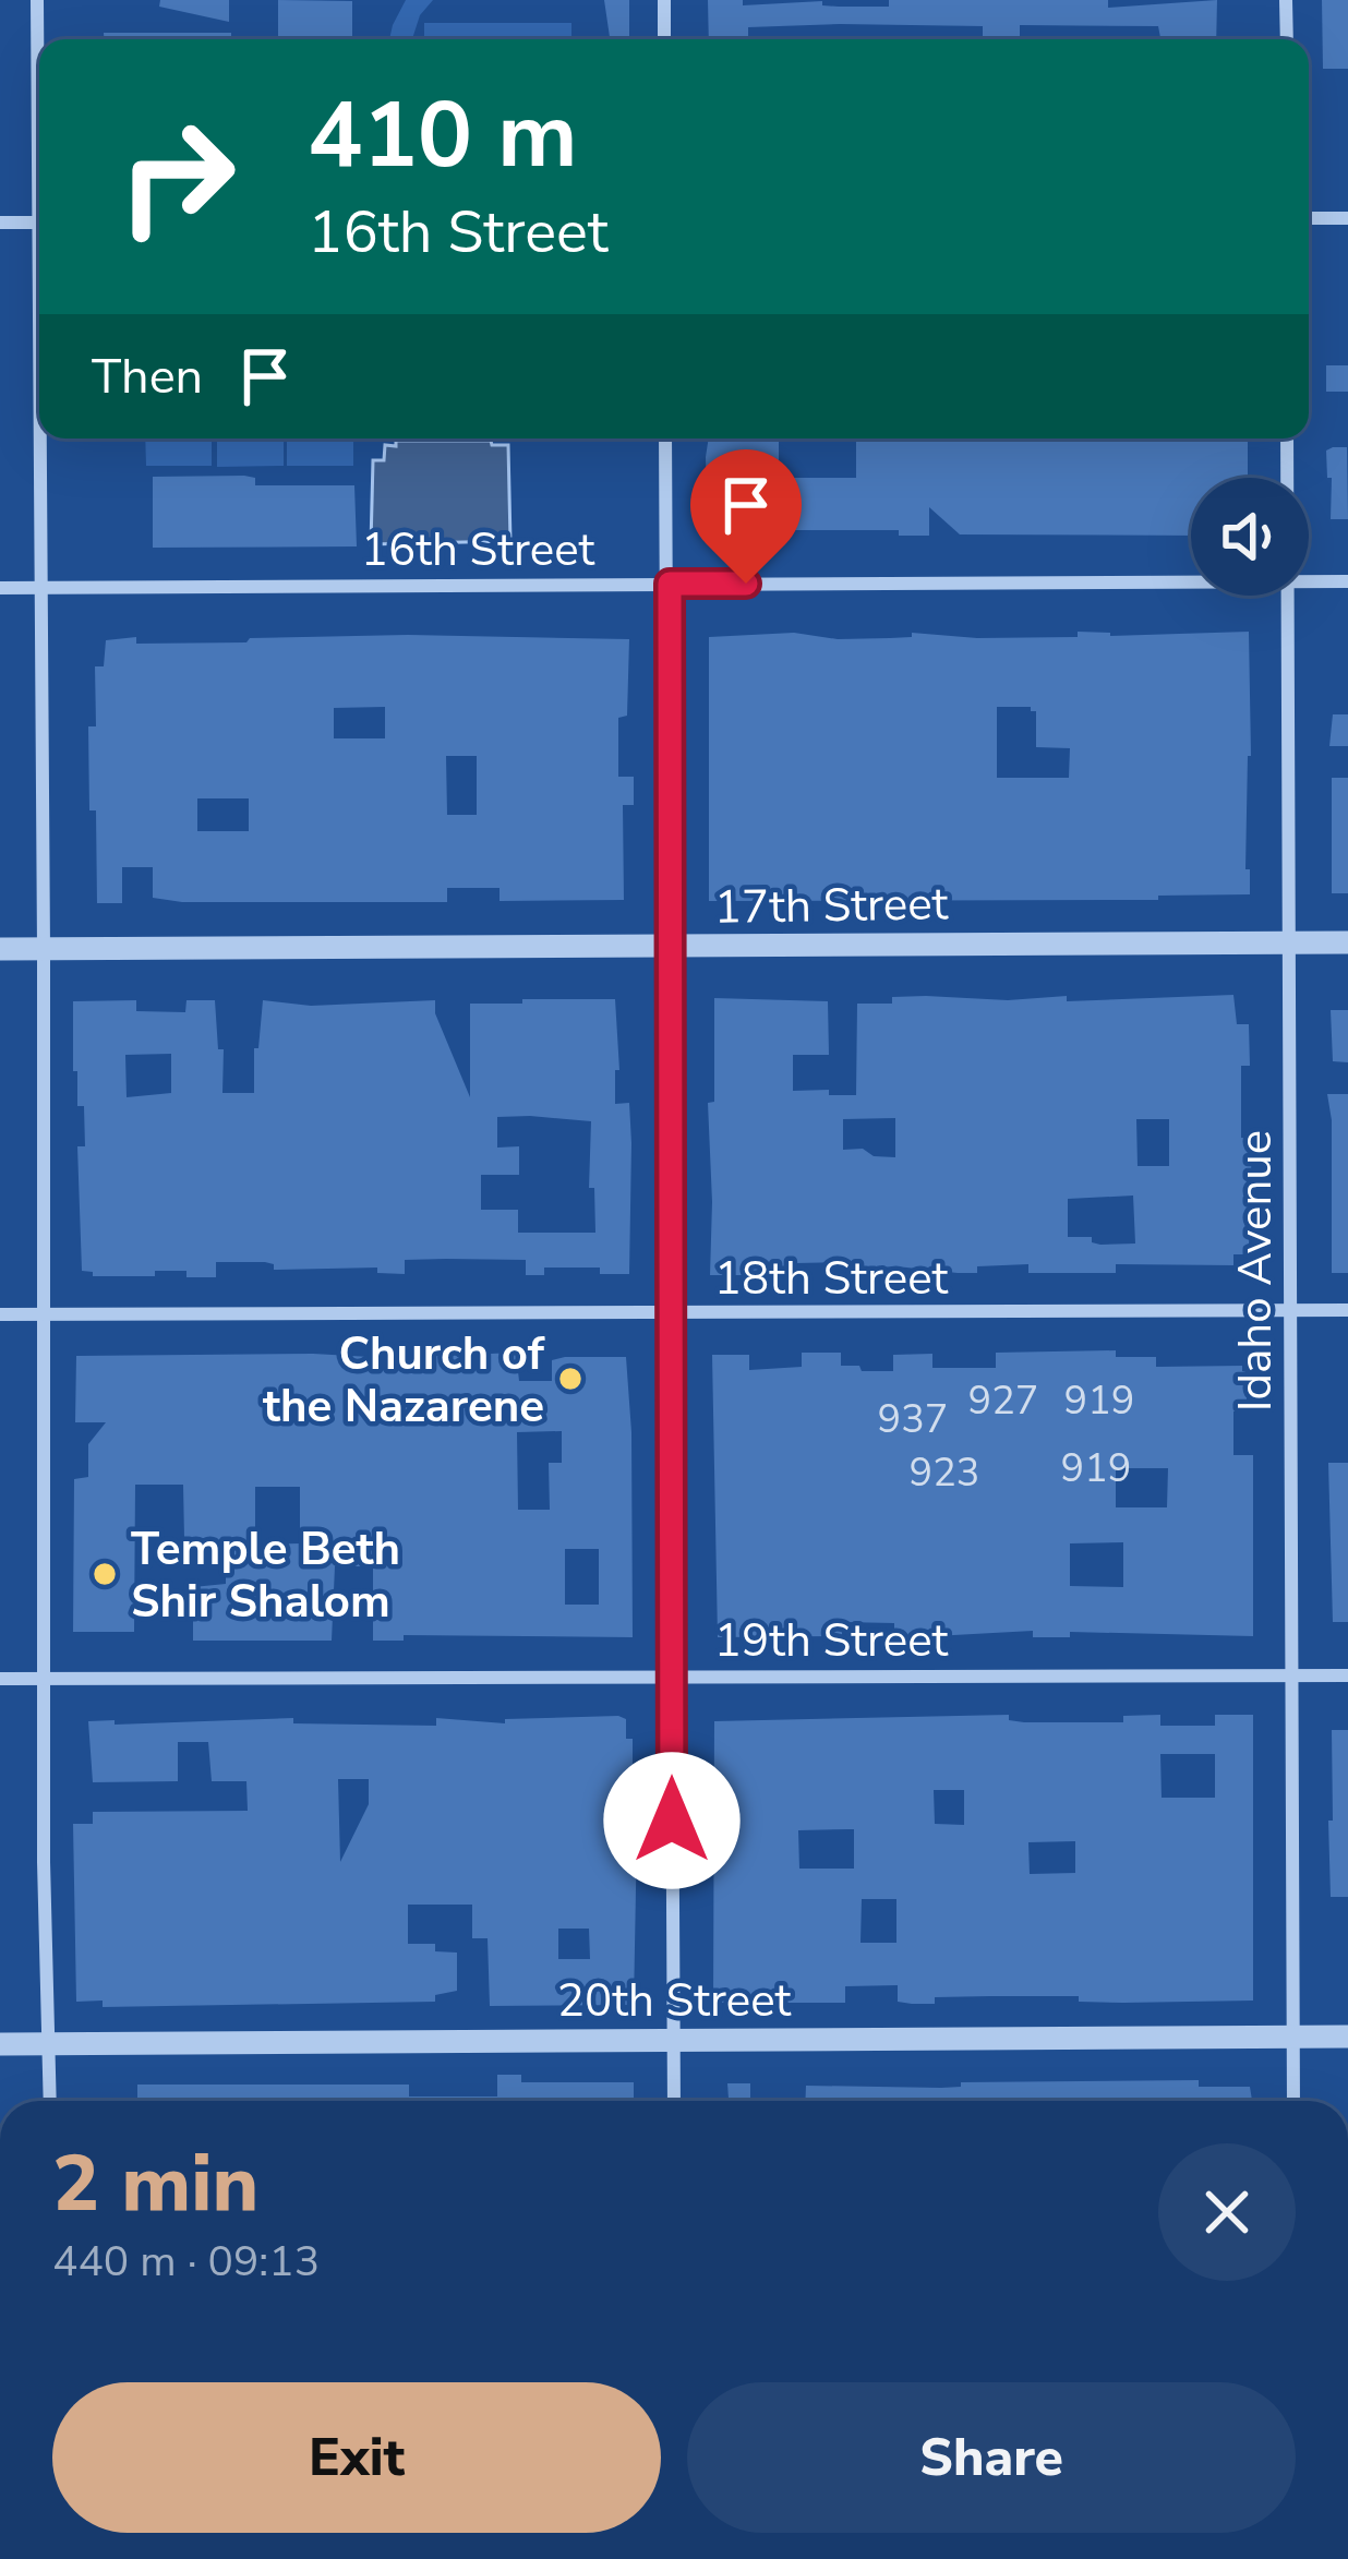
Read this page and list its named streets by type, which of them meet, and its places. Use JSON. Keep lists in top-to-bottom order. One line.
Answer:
{"streets":{"street":["16th Street","17th Street","Idaho Avenue","18th Street","19th Street","20th Street"]},"crossings":[["17th Street","Idaho Avenue"],["Idaho Avenue","18th Street"],["Idaho Avenue","19th Street"],["Idaho Avenue","20th Street"]],"places":["Church of the Nazarene","Temple Beth Shir Shalom"],"house_numbers":["927","919","937","919","923"],"page":{"turn":["410 m","16th Street"],"then":"Then","heading":["2 min","440 m · 09:13"],"buttons":["Exit","Share"]}}
